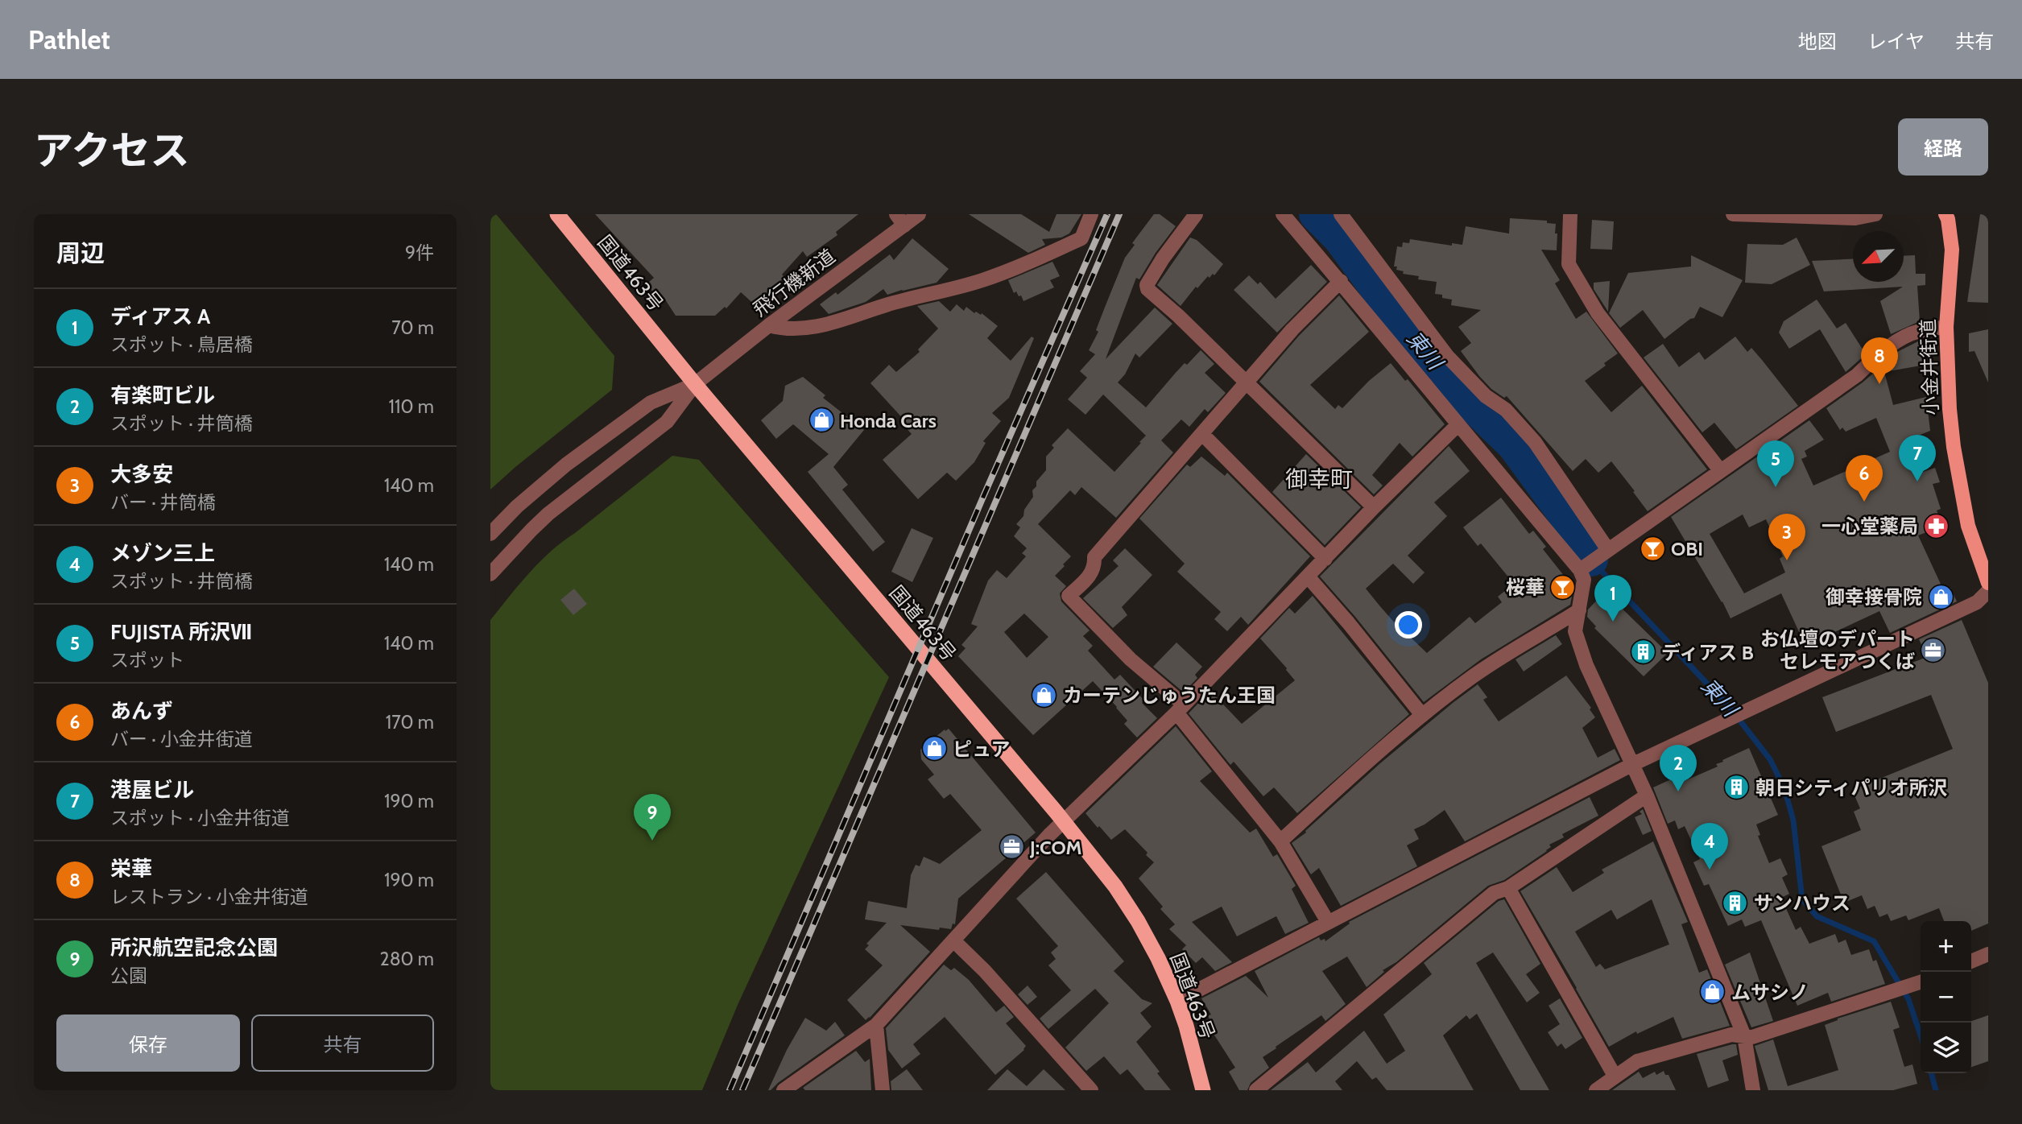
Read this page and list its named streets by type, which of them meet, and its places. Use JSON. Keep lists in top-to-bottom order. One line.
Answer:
{"streets":{"highway":["国道463号"],"main road":["小金井街道"],"street":["飛行機新道"]},"crossings":[["国道463号","飛行機新道"]],"districts":["御幸町"],"water":["東川"],"places":{"shop":["Honda Cars","御幸接骨院","カーテンじゅうたん王国","ピュア","ムサシノ"],"pharmacy":["一心堂薬局"],"bar":["OBI","桜華"],"office":["お仏壇のデパート セレモアつくば","J:COM"],"building":["ディアス B","朝日シティパリオ所沢","サンハウス"]},"north":"bottom left","page":{"header":"Pathlet","nav":["地図","レイヤ","共有"],"title":"アクセス","buttons":["経路",["保存","共有"]],"heading":["周辺","9件"],"list":[{"mark":"1","name":"ディアス A","note":"スポット · 鳥居橋","value":"70 m"},{"mark":"2","name":"有楽町ビル","note":"スポット · 井筒橋","value":"110 m"},{"mark":"3","name":"大多安","note":"バー · 井筒橋","value":"140 m"},{"mark":"4","name":"メゾン三上","note":"スポット · 井筒橋","value":"140 m"},{"mark":"5","name":"FUJISTA 所沢Ⅶ","note":"スポット","value":"140 m"},{"mark":"6","name":"あんず","note":"バー · 小金井街道","value":"170 m"},{"mark":"7","name":"港屋ビル","note":"スポット · 小金井街道","value":"190 m"},{"mark":"8","name":"栄華","note":"レストラン · 小金井街道","value":"190 m"},{"mark":"9","name":"所沢航空記念公園","note":"公園","value":"280 m"}],"pins":["8","7","5","6","3","1","2","9","4"],"map_buttons":["+","−"]}}
